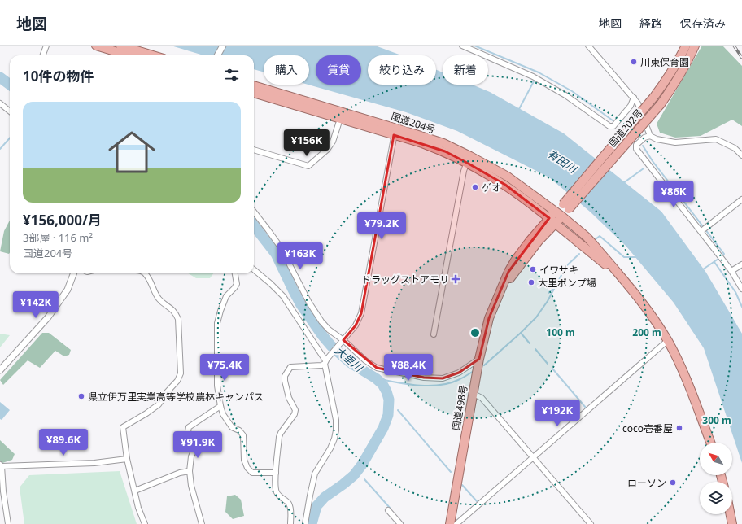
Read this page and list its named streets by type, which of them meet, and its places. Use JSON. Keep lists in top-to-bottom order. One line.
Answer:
{"streets":{"highway":["国道204号","国道202号","国道498号"]},"crossings":[["国道204号","国道202号"],["国道204号","国道498号"],["国道202号","国道498号"]],"water":["有田川","大里川"],"places":{"other":["川東保育園","ゲオ","イワサキ","大里ポンプ場","県立伊万里実業高等学校農林キャンパス","coco壱番屋","ローソン"],"health":["ドラッグストアモリ"]},"north":"top left","page":{"header":"地図","nav":["地図","経路","保存済み"],"chip":["購入","賃貸","絞り込み","新着"],"heading":"10件の物件","list":[{"name":"¥156,000/月","note":"3部屋 · 116 m² · 国道204号"}],"price":["¥156K","¥86K","¥79.2K","¥163K","¥142K","¥75.4K","¥88.4K","¥192K","¥89.6K","¥91.9K"]},"rings":["100 m","200 m","300 m"]}
